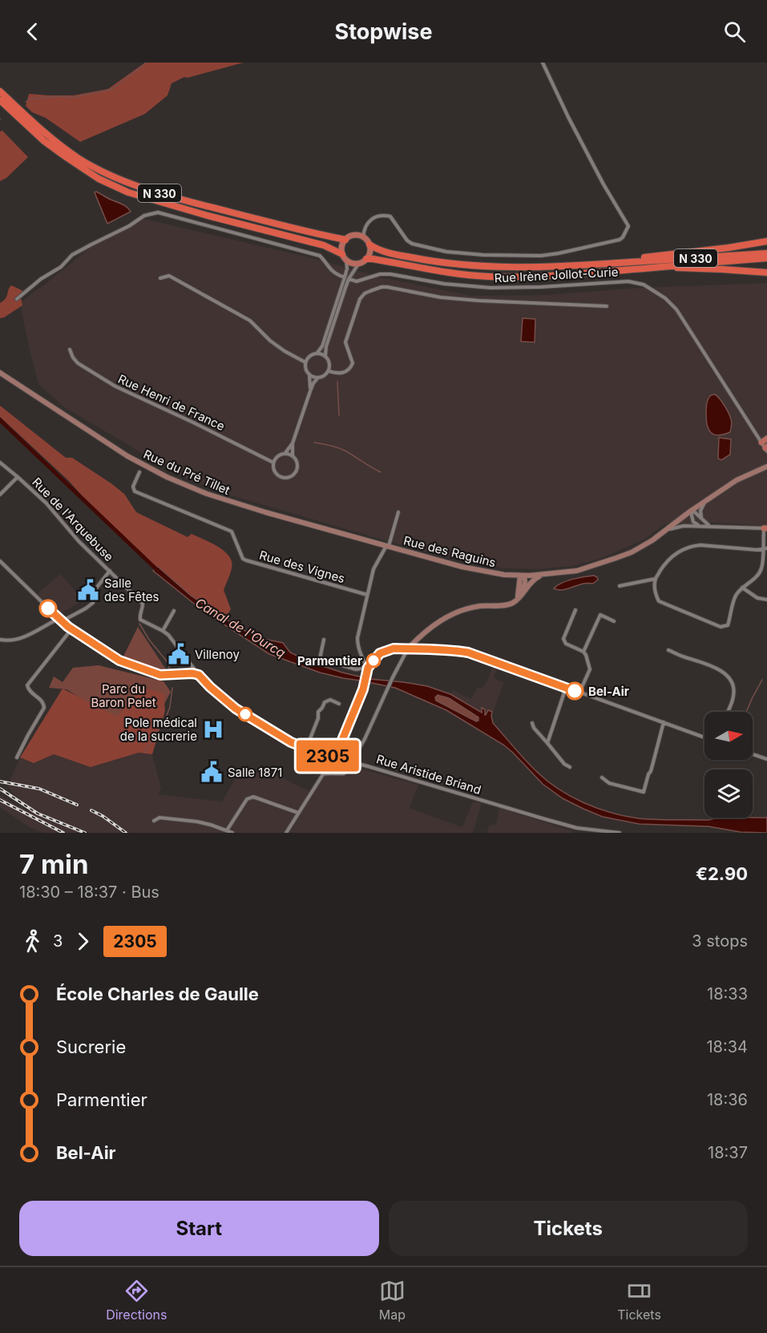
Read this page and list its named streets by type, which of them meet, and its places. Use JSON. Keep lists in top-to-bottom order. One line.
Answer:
{"streets":{"highway":["N 330"],"street":["Rue Irène Jollot-Curie","Rue Henri de France","Rue du Pré Tillet","Rue de l'Arquebuse","Rue des Raguins","Rue des Vignes","Rue Aristide Briand"]},"crossings":[["Rue du Pré Tillet","Rue des Raguins"],["Rue de l'Arquebuse","Rue Aristide Briand"]],"water":["Canal de l'Ourcq"],"parks":["Parc du Baron Pelet"],"places":{"public building":["Salle des Fêtes","Villenoy","Salle 1871"],"other":["Parmentier","Bel-Air"],"hospital":["Pole médical de la sucrerie"]},"lines":["bus line 2305"],"north":"right","page":{"header":"Stopwise","on_map":"2305","heading":["7 min","18:30 – 18:37 · Bus","€2.90"],"legs":["3","2305","3 stops"],"list":[{"name":"École Charles de Gaulle","value":"18:33"},{"name":"Sucrerie","value":"18:34"},{"name":"Parmentier","value":"18:36"},{"name":"Bel-Air","value":"18:37"}],"buttons":["Start","Tickets"],"tabs":["Directions","Map","Tickets"]}}
